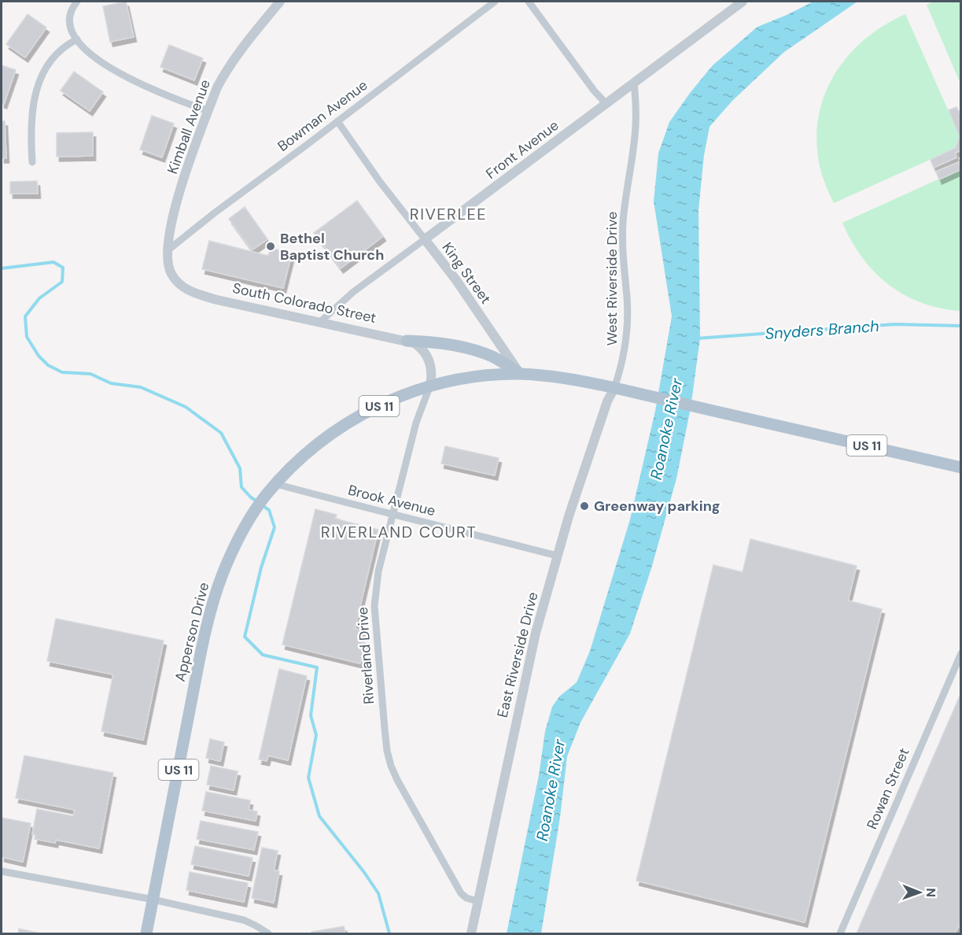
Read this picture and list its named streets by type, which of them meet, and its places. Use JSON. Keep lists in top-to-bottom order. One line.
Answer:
{"streets":{"main road":["US 11","Apperson Drive"],"street":["Bowman Avenue","Kimball Avenue","Front Avenue","King Street","West Riverside Drive","South Colorado Street","Brook Avenue","East Riverside Drive","Riverland Drive","Rowan Street"]},"crossings":[["Bowman Avenue","Kimball Avenue"],["Bowman Avenue","King Street"],["Bowman Avenue","South Colorado Street"],["Kimball Avenue","South Colorado Street"],["Front Avenue","King Street"],["Front Avenue","West Riverside Drive"],["Front Avenue","South Colorado Street"],["King Street","US 11"],["King Street","Apperson Drive"],["West Riverside Drive","US 11"],["West Riverside Drive","East Riverside Drive"],["South Colorado Street","Apperson Drive"],["South Colorado Street","Riverland Drive"],["US 11","Apperson Drive"],["US 11","East Riverside Drive"],["Brook Avenue","Apperson Drive"],["Brook Avenue","East Riverside Drive"],["Brook Avenue","Riverland Drive"],["Apperson Drive","Riverland Drive"],["East Riverside Drive","Riverland Drive"]],"districts":["RIVERLEE","RIVERLAND COURT"],"water":["Snyders Branch","Roanoke River"],"places":["Bethel Baptist Church","Greenway parking"],"north":"right"}
